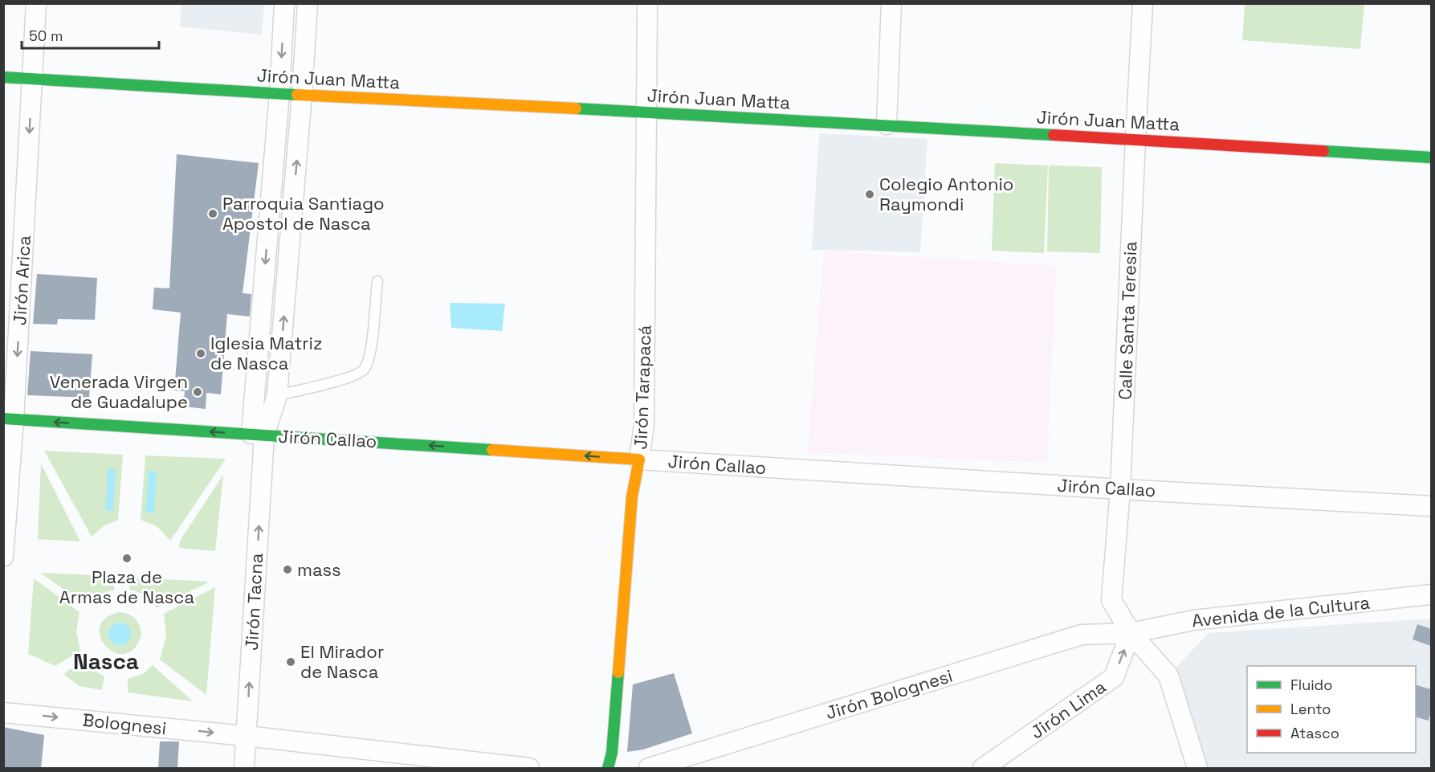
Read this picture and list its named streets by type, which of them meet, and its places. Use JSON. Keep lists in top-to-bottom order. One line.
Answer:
{"streets":{"street":["Jirón Juan Matta","Jirón Arica","Calle Santa Teresia","Jirón Tarapacá","Jirón Callao","Jirón Tacna","Avenida de la Cultura","Jirón Bolognesi","Jirón Lima","Bolognesi"]},"crossings":[["Jirón Juan Matta","Jirón Arica"],["Jirón Juan Matta","Calle Santa Teresia"],["Jirón Juan Matta","Jirón Tarapacá"],["Jirón Arica","Jirón Callao"],["Calle Santa Teresia","Jirón Callao"],["Calle Santa Teresia","Avenida de la Cultura"],["Calle Santa Teresia","Jirón Bolognesi"],["Calle Santa Teresia","Jirón Lima"],["Jirón Tarapacá","Jirón Callao"],["Jirón Callao","Jirón Tacna"],["Jirón Tacna","Bolognesi"],["Avenida de la Cultura","Jirón Bolognesi"],["Avenida de la Cultura","Jirón Lima"],["Jirón Bolognesi","Jirón Lima"]],"one_way":["Jirón Arica","Jirón Callao","Jirón Tacna","Jirón Lima","Bolognesi"],"districts":["Nasca"],"places":["Colegio Antonio Raymondi","Parroquia Santiago Apostol de Nasca","Iglesia Matriz de Nasca","Venerada Virgen de Guadalupe","Plaza de Armas de Nasca","mass","El Mirador de Nasca"],"legend":["Fluido","Lento","Atasco"],"scale_bar":"50 m"}
